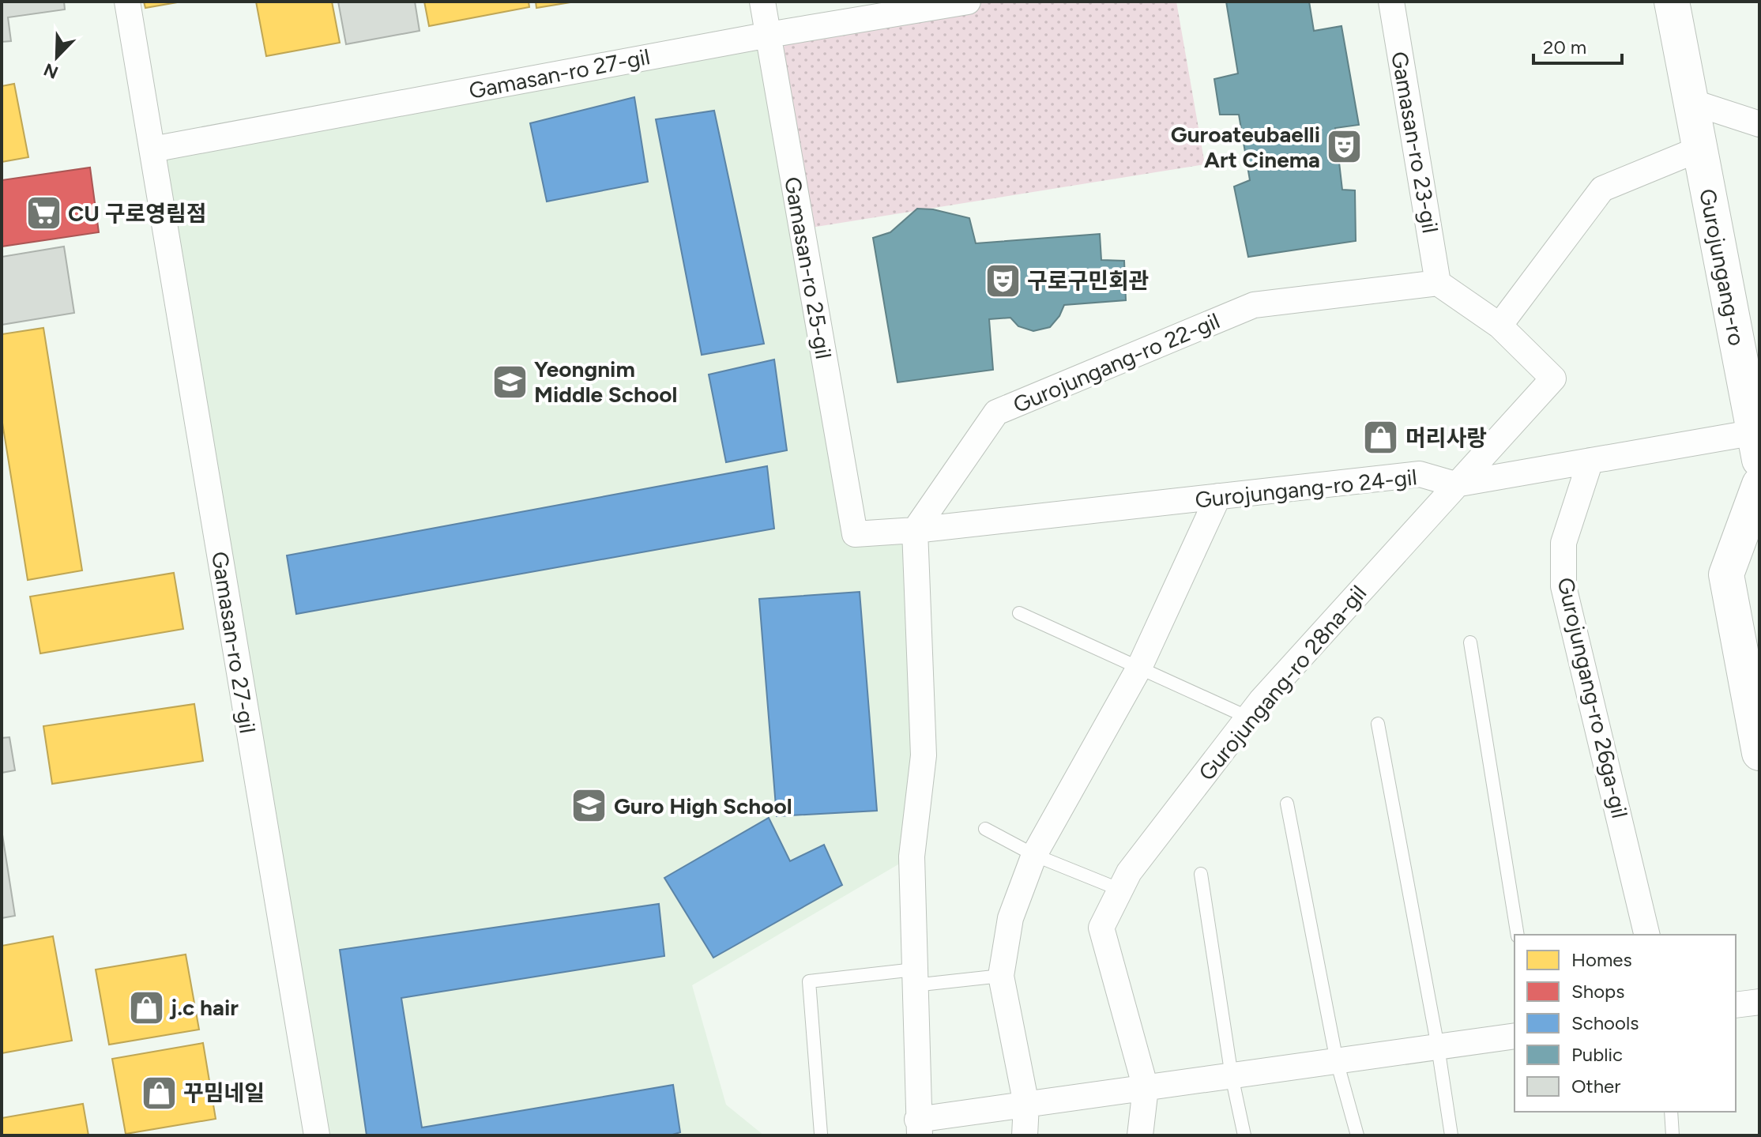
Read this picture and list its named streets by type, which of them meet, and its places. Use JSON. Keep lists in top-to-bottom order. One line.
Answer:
{"streets":{"street":["Gamasan-ro 27-gil","Gamasan-ro 23-gil","Gurojungang-ro","Gamasan-ro 25-gil","Gurojungang-ro 22-gil","Gurojungang-ro 24-gil","Gurojungang-ro 28na-gil","Gurojungang-ro 26ga-gil"]},"crossings":[["Gamasan-ro 27-gil","Gamasan-ro 25-gil"],["Gamasan-ro 23-gil","Gurojungang-ro 22-gil"],["Gurojungang-ro","Gurojungang-ro 24-gil"],["Gamasan-ro 25-gil","Gurojungang-ro 24-gil"],["Gurojungang-ro 22-gil","Gurojungang-ro 24-gil"],["Gurojungang-ro 24-gil","Gurojungang-ro 28na-gil"],["Gurojungang-ro 24-gil","Gurojungang-ro 26ga-gil"]],"places":{"theatre":["Guroateubaelli Art Cinema","구로구민회관"],"supermarket":["CU 구로영림점"],"school or university":["Yeongnim Middle School","Guro High School"],"shop":["머리사랑","j.c hair","꾸밈네일"]},"legend":["Homes","Shops","Schools","Public","Other"],"scale_bar":"20 m","north":"bottom left"}
